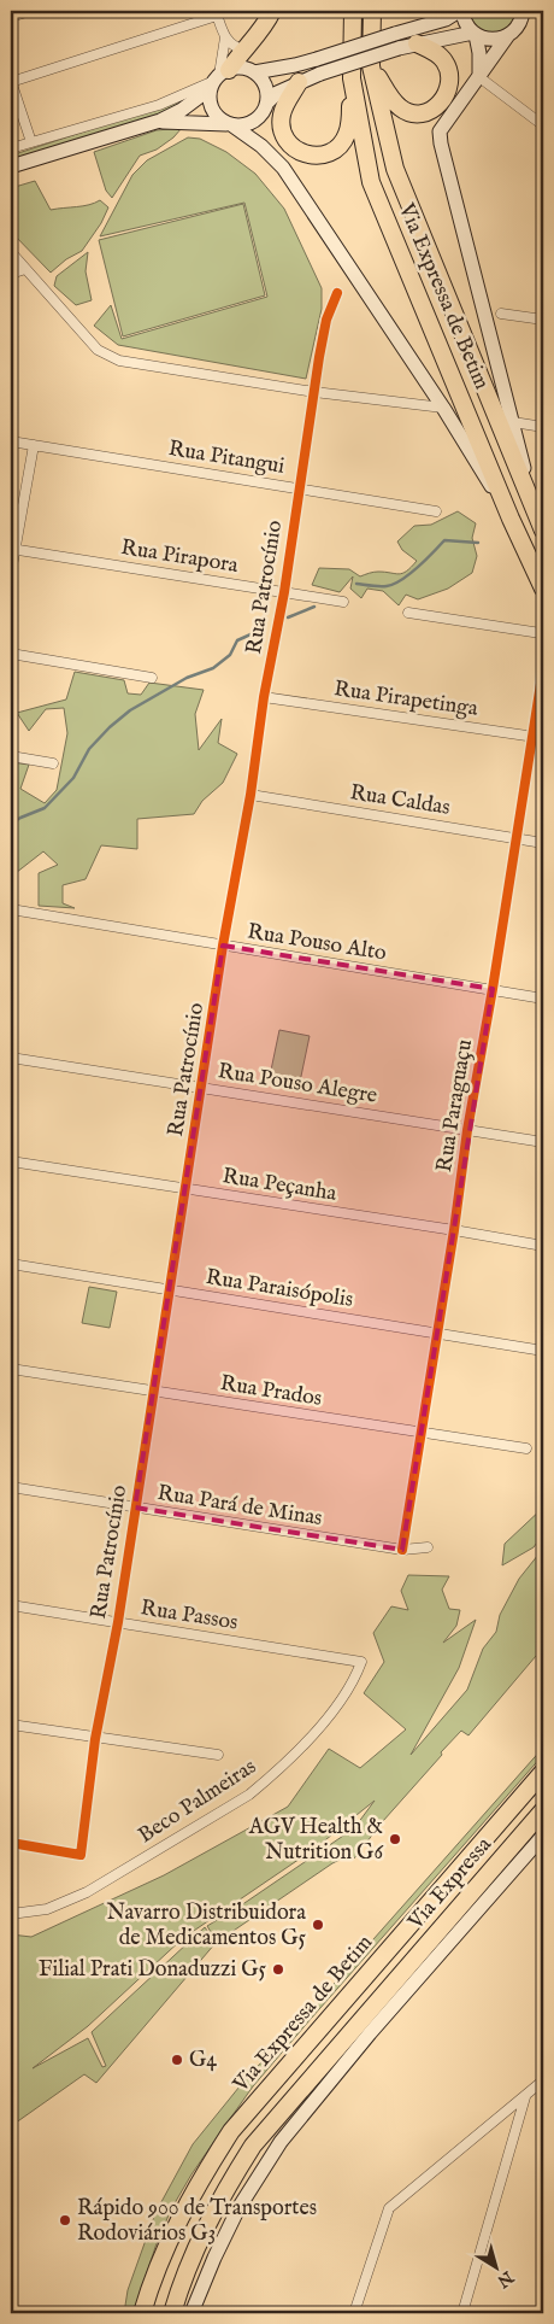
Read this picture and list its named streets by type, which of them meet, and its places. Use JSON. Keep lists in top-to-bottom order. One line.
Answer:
{"streets":{"highway":["Via Expressa de Betim","Via Expressa"],"street":["Rua Pitangui","Rua Pirapora","Rua Patrocínio","Rua Pirapetinga","Rua Caldas","Rua Pouso Alto","Rua Pouso Alegre","Rua Paraguaçu","Rua Peçanha","Rua Paraisópolis","Rua Prados","Rua Pará de Minas","Rua Passos","Beco Palmeiras"]},"crossings":[["Rua Pitangui","Rua Patrocínio"],["Rua Pirapora","Rua Patrocínio"],["Rua Patrocínio","Rua Pirapetinga"],["Rua Patrocínio","Rua Caldas"],["Rua Patrocínio","Rua Pouso Alto"],["Rua Patrocínio","Rua Pouso Alegre"],["Rua Patrocínio","Rua Peçanha"],["Rua Patrocínio","Rua Paraisópolis"],["Rua Patrocínio","Rua Prados"],["Rua Patrocínio","Rua Pará de Minas"],["Rua Patrocínio","Rua Passos"],["Rua Pirapetinga","Rua Paraguaçu"],["Rua Caldas","Rua Paraguaçu"],["Rua Pouso Alto","Rua Paraguaçu"],["Rua Pouso Alegre","Rua Paraguaçu"],["Rua Paraguaçu","Rua Peçanha"],["Rua Paraguaçu","Rua Paraisópolis"],["Rua Paraguaçu","Rua Prados"],["Rua Paraguaçu","Rua Pará de Minas"],["Rua Passos","Beco Palmeiras"]],"places":["AGV Health & Nutrition G6","Navarro Distribuidora de Medicamentos G5","Filial Prati Donaduzzi G5","G4","Rápido 900 de Transportes Rodoviários G3"],"north":"bottom right"}
